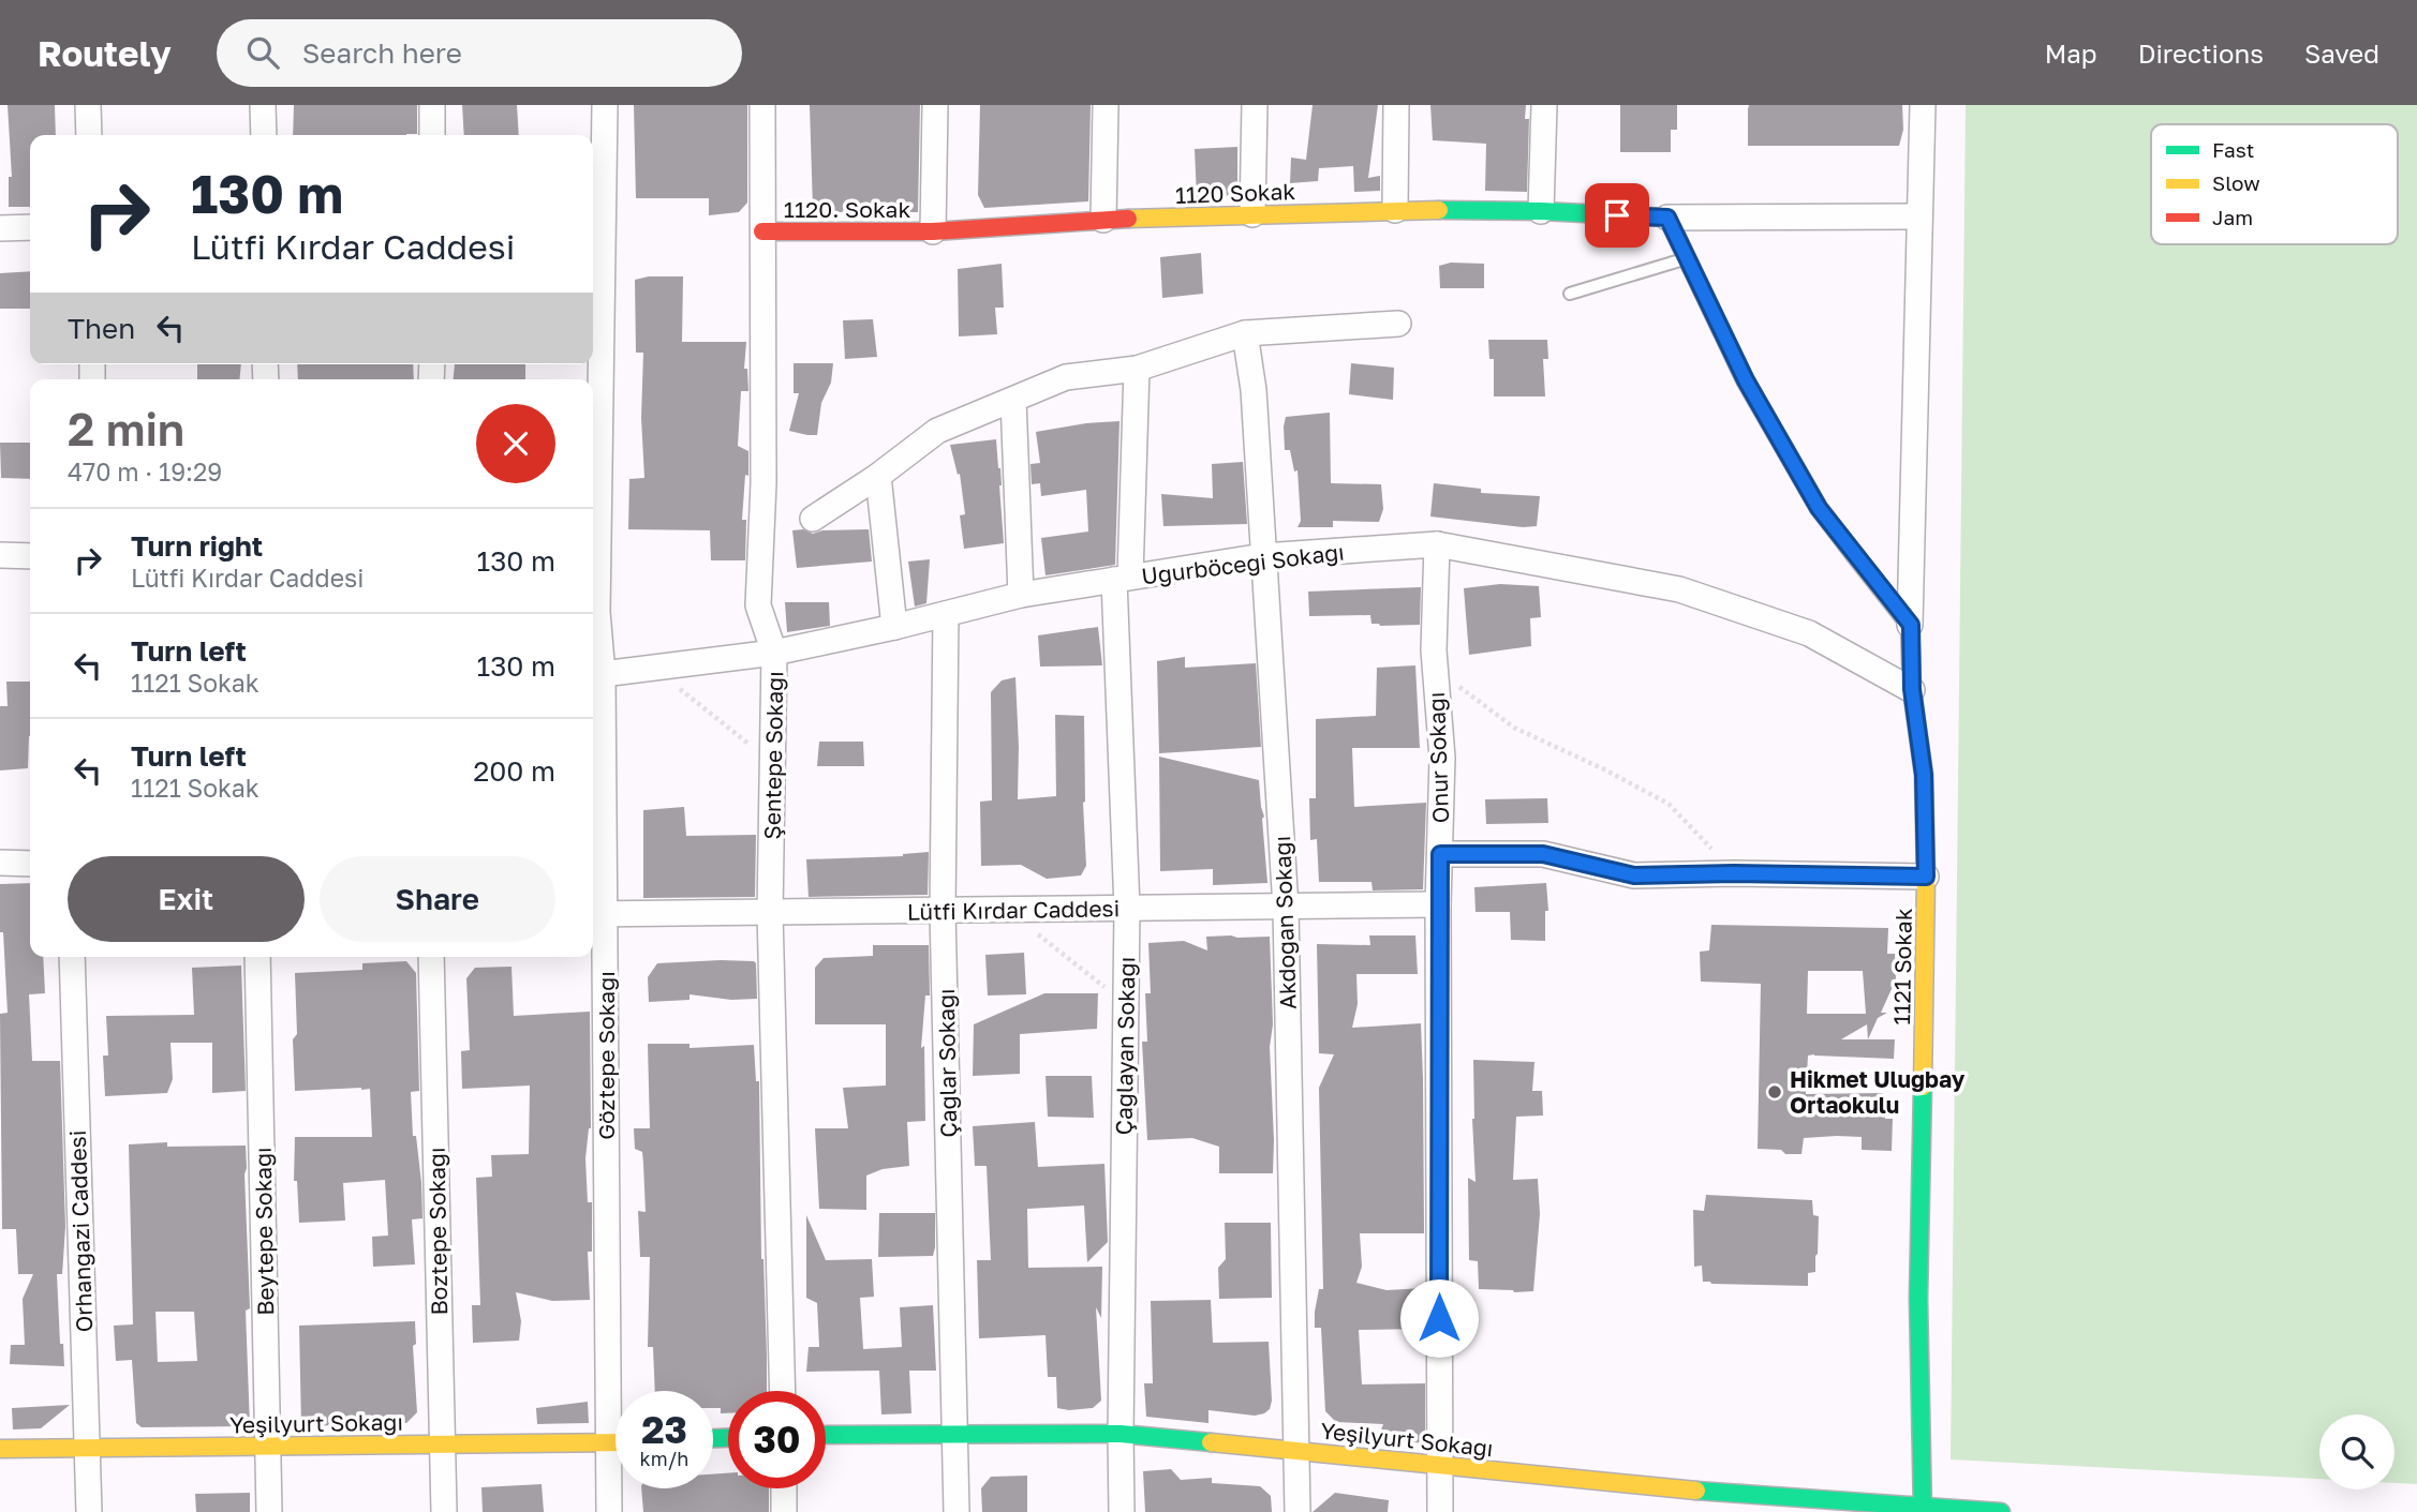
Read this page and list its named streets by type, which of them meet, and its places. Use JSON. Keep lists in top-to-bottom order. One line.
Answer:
{"streets":{"street":["1120 Sokak","1120. Sokak","Uğurböceği Sokağı","Şentepe Sokağı","Onur Sokağı","Lütfi Kırdar Caddesi","Akdoğan Sokağı","1121 Sokak","Çağlayan Sokağı","Göztepe Sokağı","Çağlar Sokağı","Orhangazi Caddesi","Beytepe Sokağı","Boztepe Sokağı","Yeşilyurt Sokağı"]},"crossings":[["1120 Sokak","1120. Sokak"],["1120. Sokak","Şentepe Sokağı"],["Uğurböceği Sokağı","Şentepe Sokağı"],["Uğurböceği Sokağı","Onur Sokağı"],["Uğurböceği Sokağı","Akdoğan Sokağı"],["Uğurböceği Sokağı","1121 Sokak"],["Uğurböceği Sokağı","Çağlayan Sokağı"],["Uğurböceği Sokağı","Göztepe Sokağı"],["Uğurböceği Sokağı","Çağlar Sokağı"],["Şentepe Sokağı","Lütfi Kırdar Caddesi"],["Onur Sokağı","Lütfi Kırdar Caddesi"],["Onur Sokağı","Yeşilyurt Sokağı"],["Lütfi Kırdar Caddesi","Akdoğan Sokağı"],["Lütfi Kırdar Caddesi","Çağlayan Sokağı"],["Lütfi Kırdar Caddesi","Göztepe Sokağı"],["Lütfi Kırdar Caddesi","Çağlar Sokağı"],["Akdoğan Sokağı","Yeşilyurt Sokağı"],["1121 Sokak","Yeşilyurt Sokağı"],["Çağlayan Sokağı","Yeşilyurt Sokağı"],["Çağlar Sokağı","Yeşilyurt Sokağı"],["Orhangazi Caddesi","Yeşilyurt Sokağı"],["Beytepe Sokağı","Yeşilyurt Sokağı"],["Boztepe Sokağı","Yeşilyurt Sokağı"]],"places":["Hikmet Uluğbay Ortaokulu"],"legend":["Fast","Slow","Jam"],"page":{"header":"Routely","search":"Search here","nav":["Map","Directions","Saved"],"turn":["130 m","Lütfi Kırdar Caddesi"],"then":"Then","heading":["2 min","470 m · 19:29"],"list":[{"name":"Turn right","note":"Lütfi Kırdar Caddesi","value":"130 m"},{"name":"Turn left","note":"1121 Sokak","value":"130 m"},{"name":"Turn left","note":"1121 Sokak","value":"200 m"}],"buttons":["Exit","Share"],"speed":"23 km/h","limit":"30"}}
